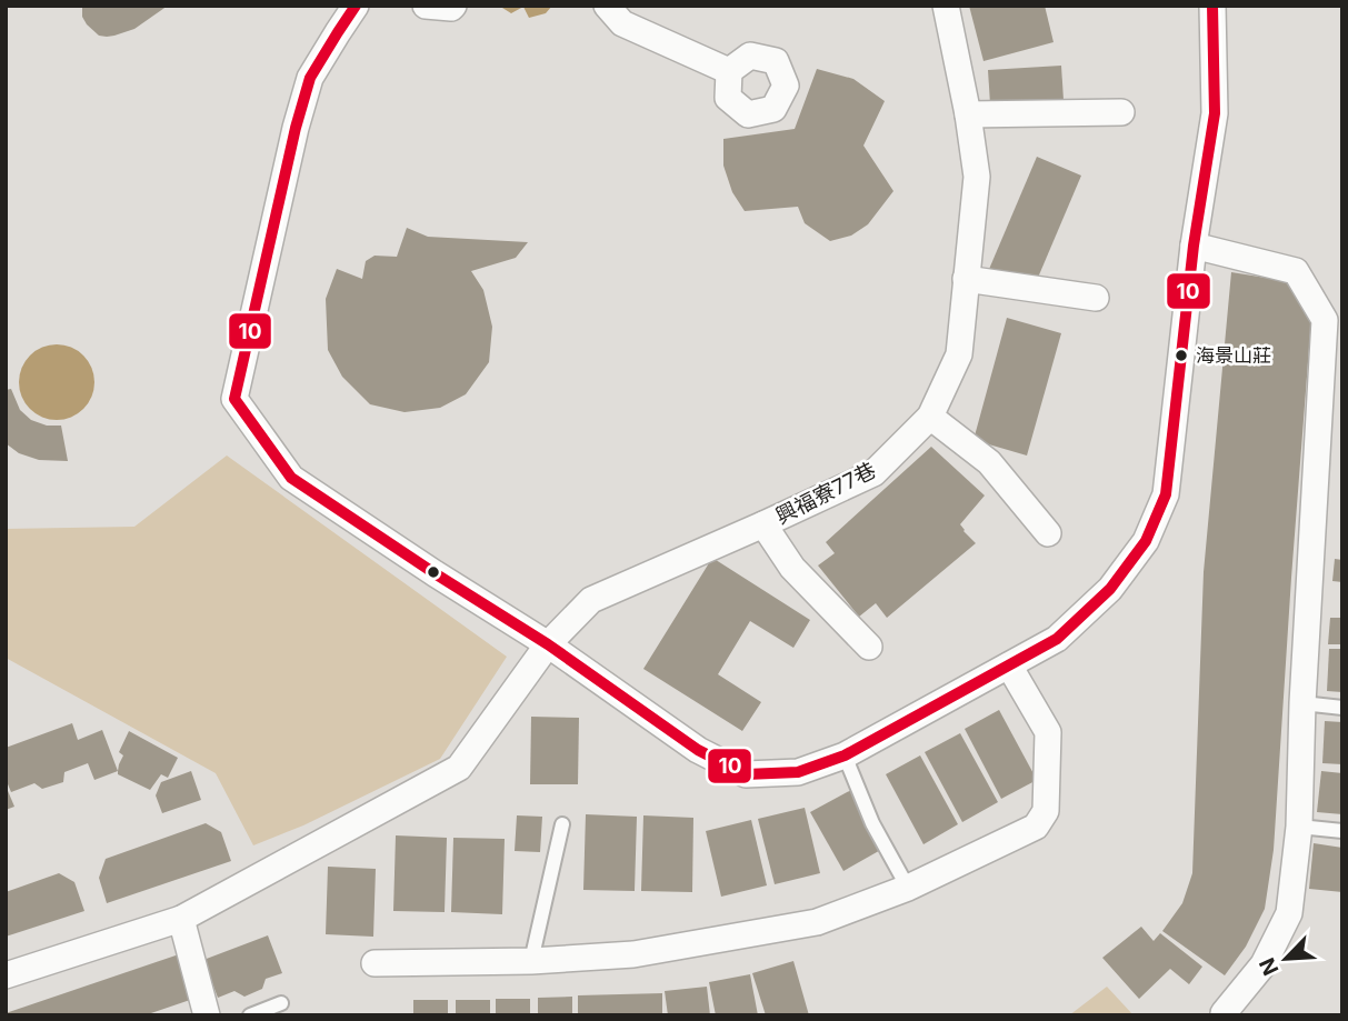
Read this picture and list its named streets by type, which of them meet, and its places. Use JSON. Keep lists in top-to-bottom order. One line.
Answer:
{"streets":{"street":["興福寮77巷"]},"places":["海景山莊"],"lines":["transit line 10"],"north":"bottom left"}
